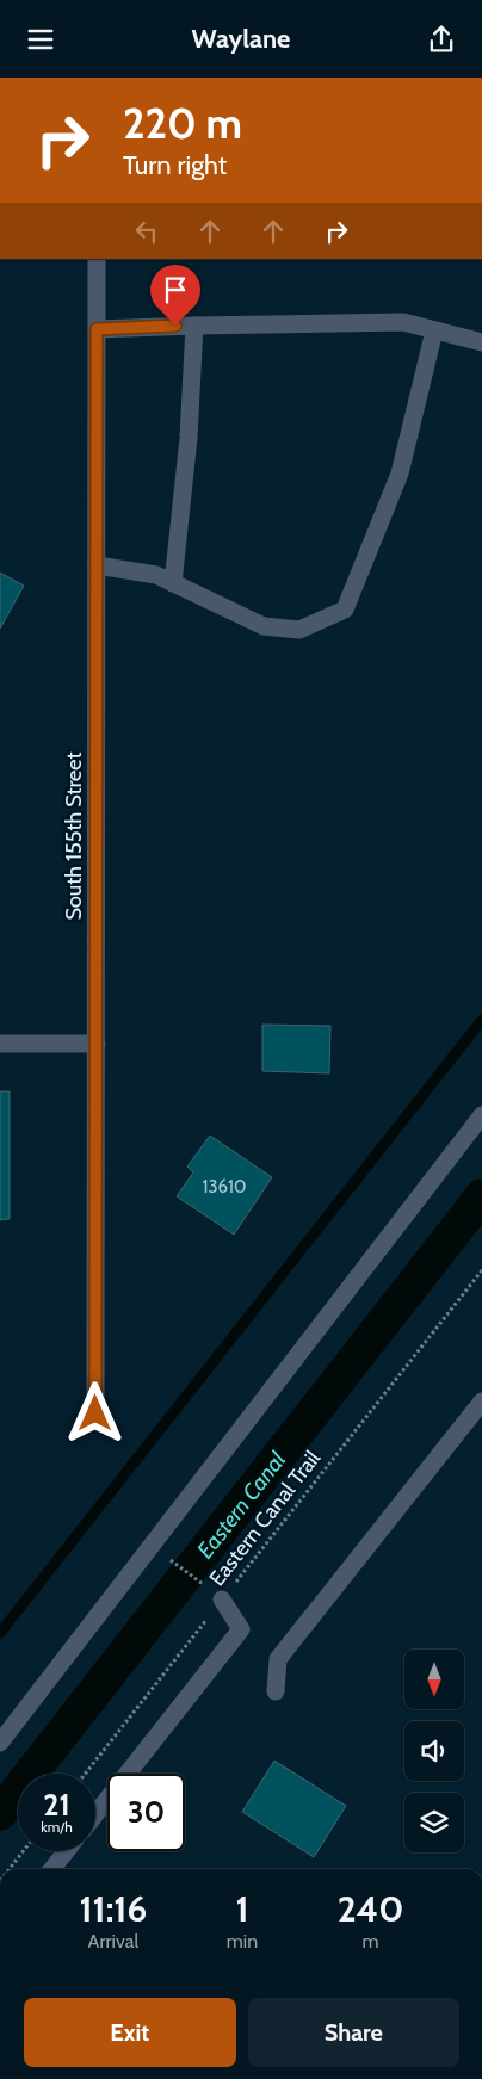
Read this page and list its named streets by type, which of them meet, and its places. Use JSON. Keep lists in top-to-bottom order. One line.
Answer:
{"streets":{"street":["South 155th Street"],"path":["Eastern Canal Trail"]},"water":["Eastern Canal"],"house_numbers":["13610"],"north":"bottom","page":{"header":"Waylane","turn":["220 m","Turn right"],"speed":"21 km/h","limit":"30","eta":["11:16","Arrival","1","min","240","m"],"buttons":["Exit","Share"]}}
